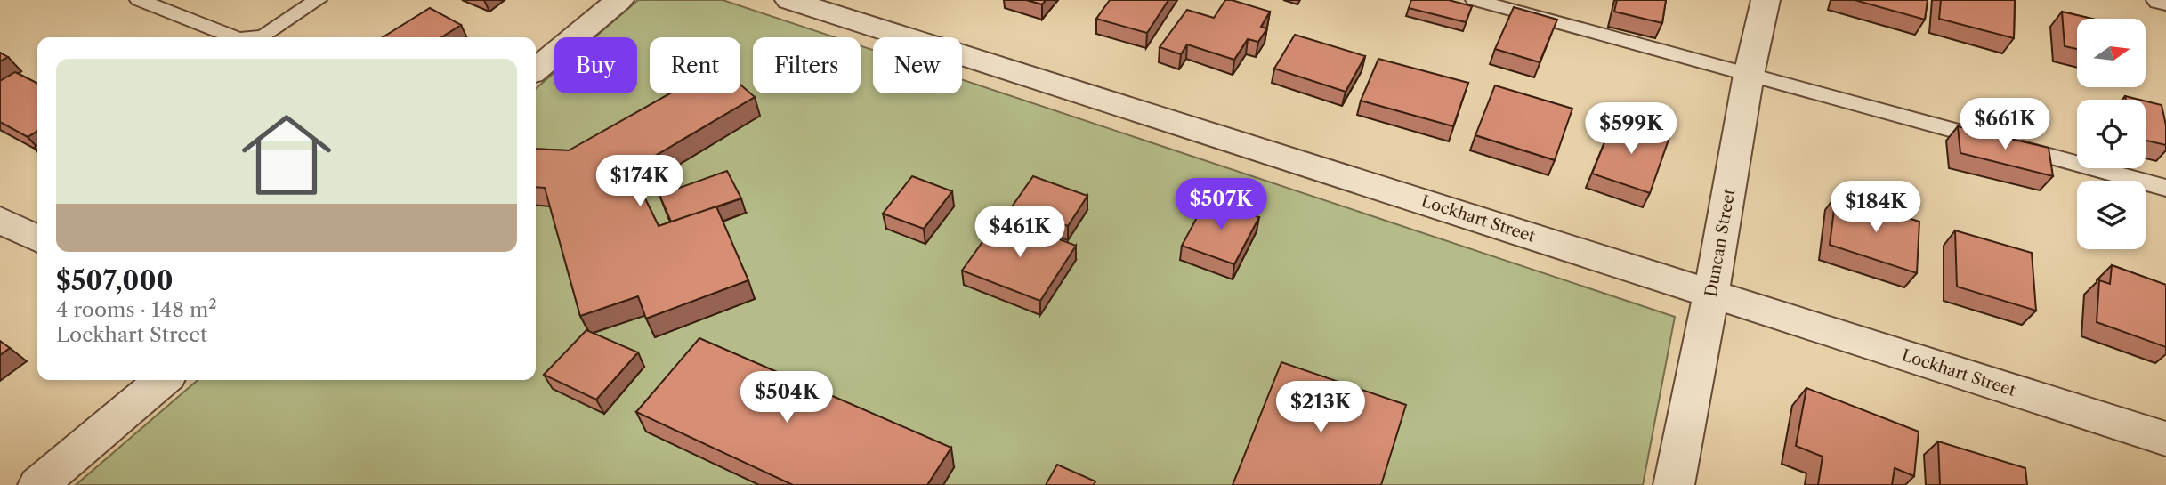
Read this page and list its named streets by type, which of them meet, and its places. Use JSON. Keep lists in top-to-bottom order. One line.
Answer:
{"streets":{"street":["Lockhart Street","Duncan Street"]},"crossings":[["Lockhart Street","Duncan Street"]],"north":"right","page":{"chip":["Buy","Rent","Filters","New"],"list":[{"name":"$507,000","note":"4 rooms · 148 m² · Lockhart Street"}],"price":["$661K","$599K","$174K","$507K","$184K","$461K","$504K","$213K"]}}
